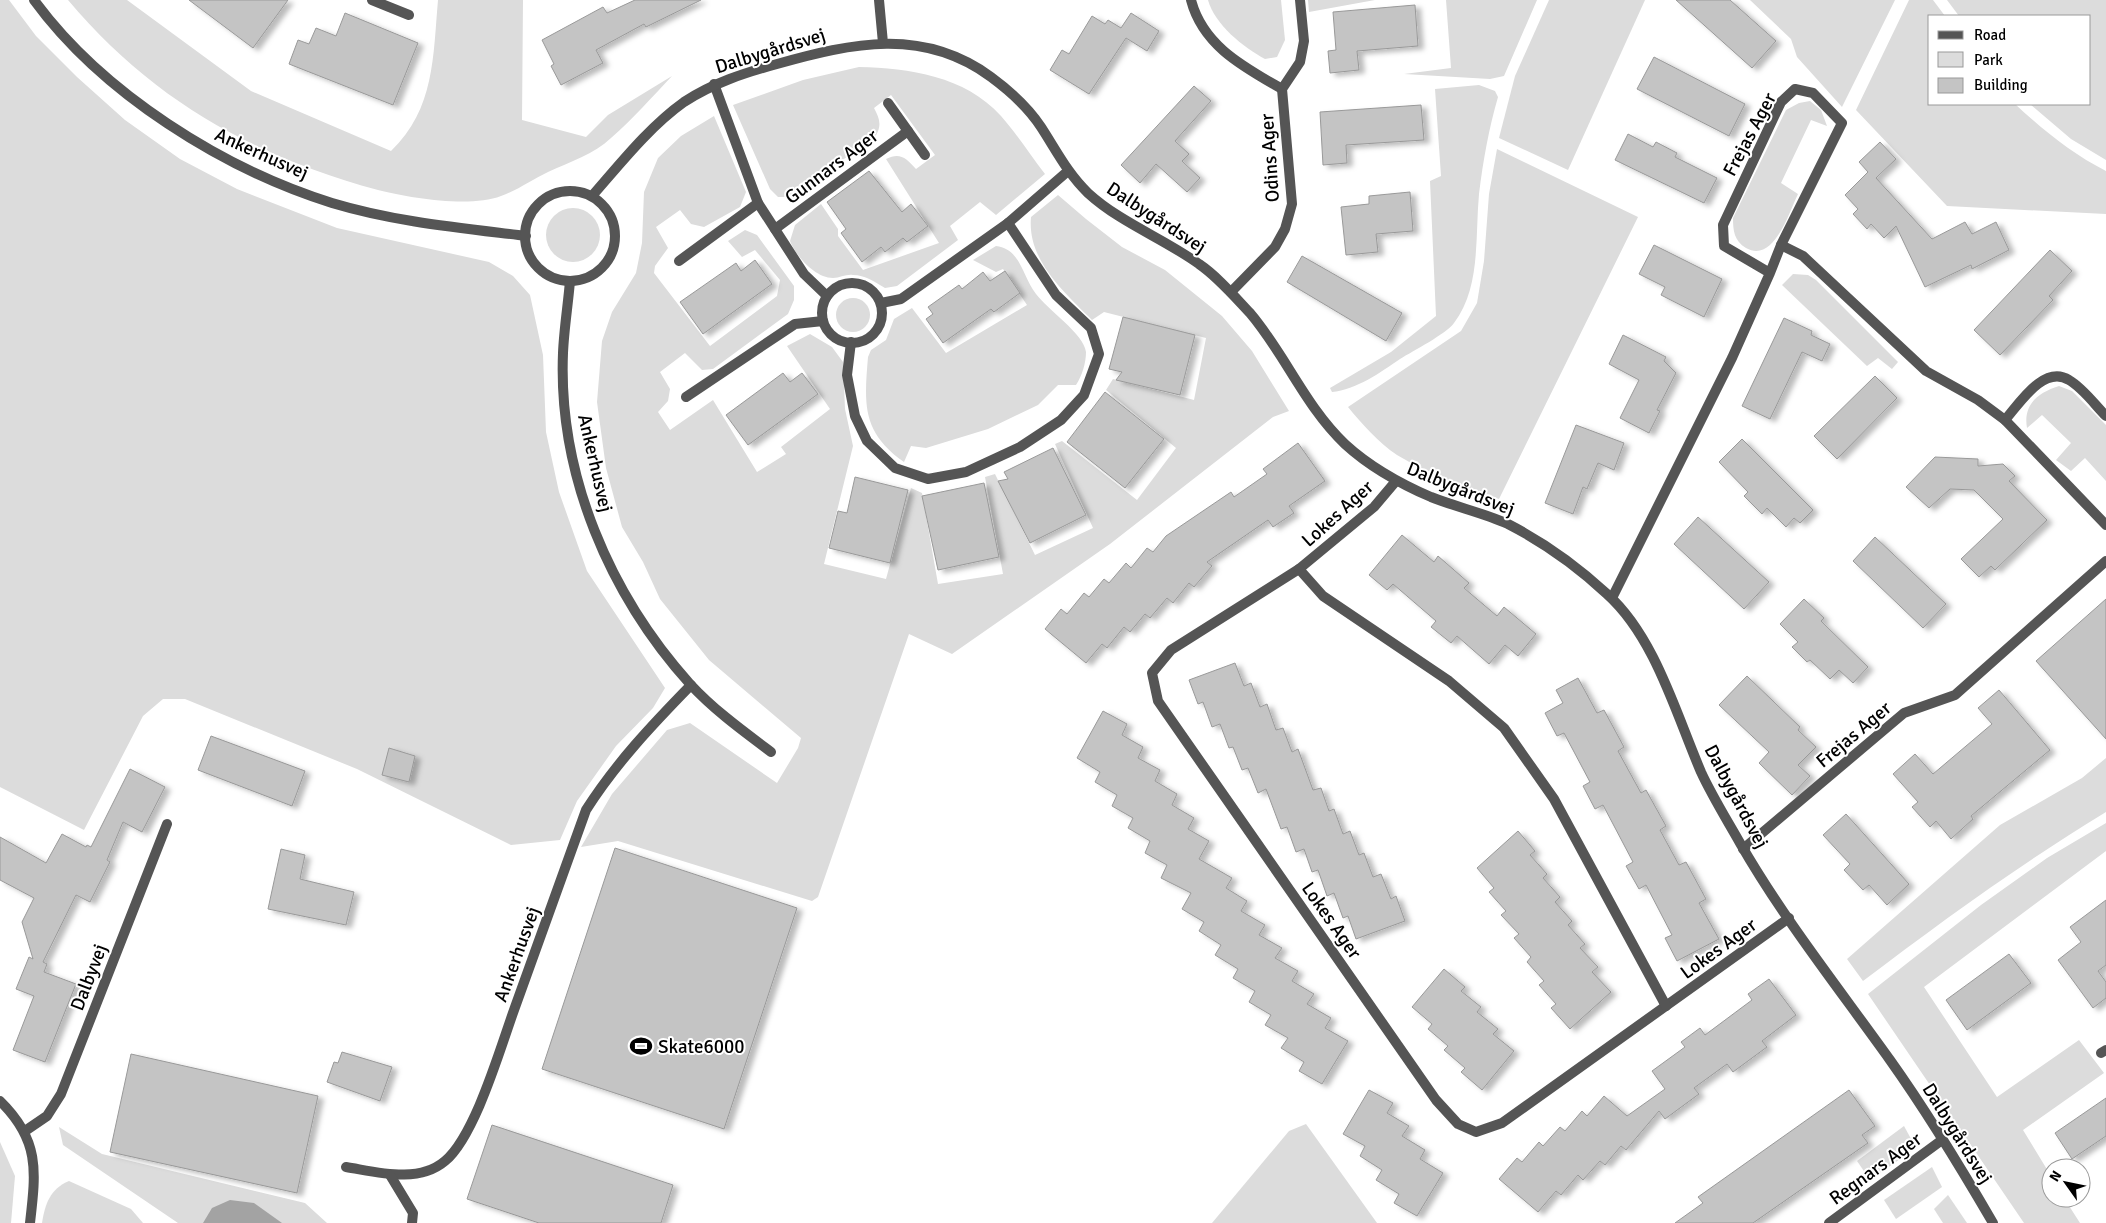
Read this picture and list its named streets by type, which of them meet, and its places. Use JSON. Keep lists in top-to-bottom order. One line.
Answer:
{"streets":{"street":["Dalbygårdsvej","Frejas Ager","Ankerhusvej","Odins Ager","Gunnars Ager","Lokes Ager","Dalbyvej","Regnars Ager"]},"crossings":[["Dalbygårdsvej","Frejas Ager"],["Dalbygårdsvej","Ankerhusvej"],["Dalbygårdsvej","Odins Ager"],["Dalbygårdsvej","Gunnars Ager"],["Dalbygårdsvej","Lokes Ager"],["Dalbygårdsvej","Regnars Ager"]],"places":{"sports":["Skate6000"]},"legend":["Road","Park","Building"],"north":"top left"}
